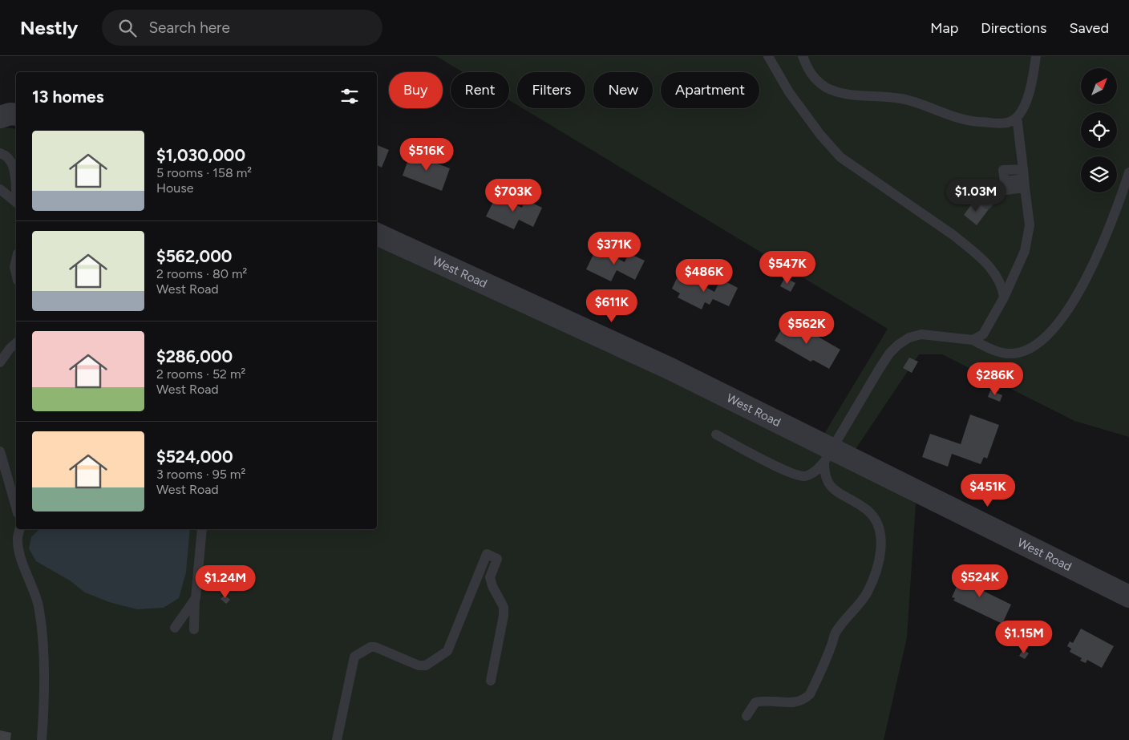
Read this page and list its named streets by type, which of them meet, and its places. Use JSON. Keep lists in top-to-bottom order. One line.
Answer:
{"streets":{"street":["West Road"]},"north":"top right","page":{"header":"Nestly","search":"Search here","nav":["Map","Directions","Saved"],"chip":["Buy","Rent","Filters","New","Apartment"],"heading":"13 homes","list":[{"name":"$1,030,000","note":"5 rooms · 158 m² · House"},{"name":"$562,000","note":"2 rooms · 80 m² · West Road"},{"name":"$286,000","note":"2 rooms · 52 m² · West Road"},{"name":"$524,000","note":"3 rooms · 95 m² · West Road"}],"price":["$516K","$703K","$1.03M","$371K","$547K","$486K","$611K","$562K","$286K","$451K","$524K","$1.24M","$1.15M"]}}
